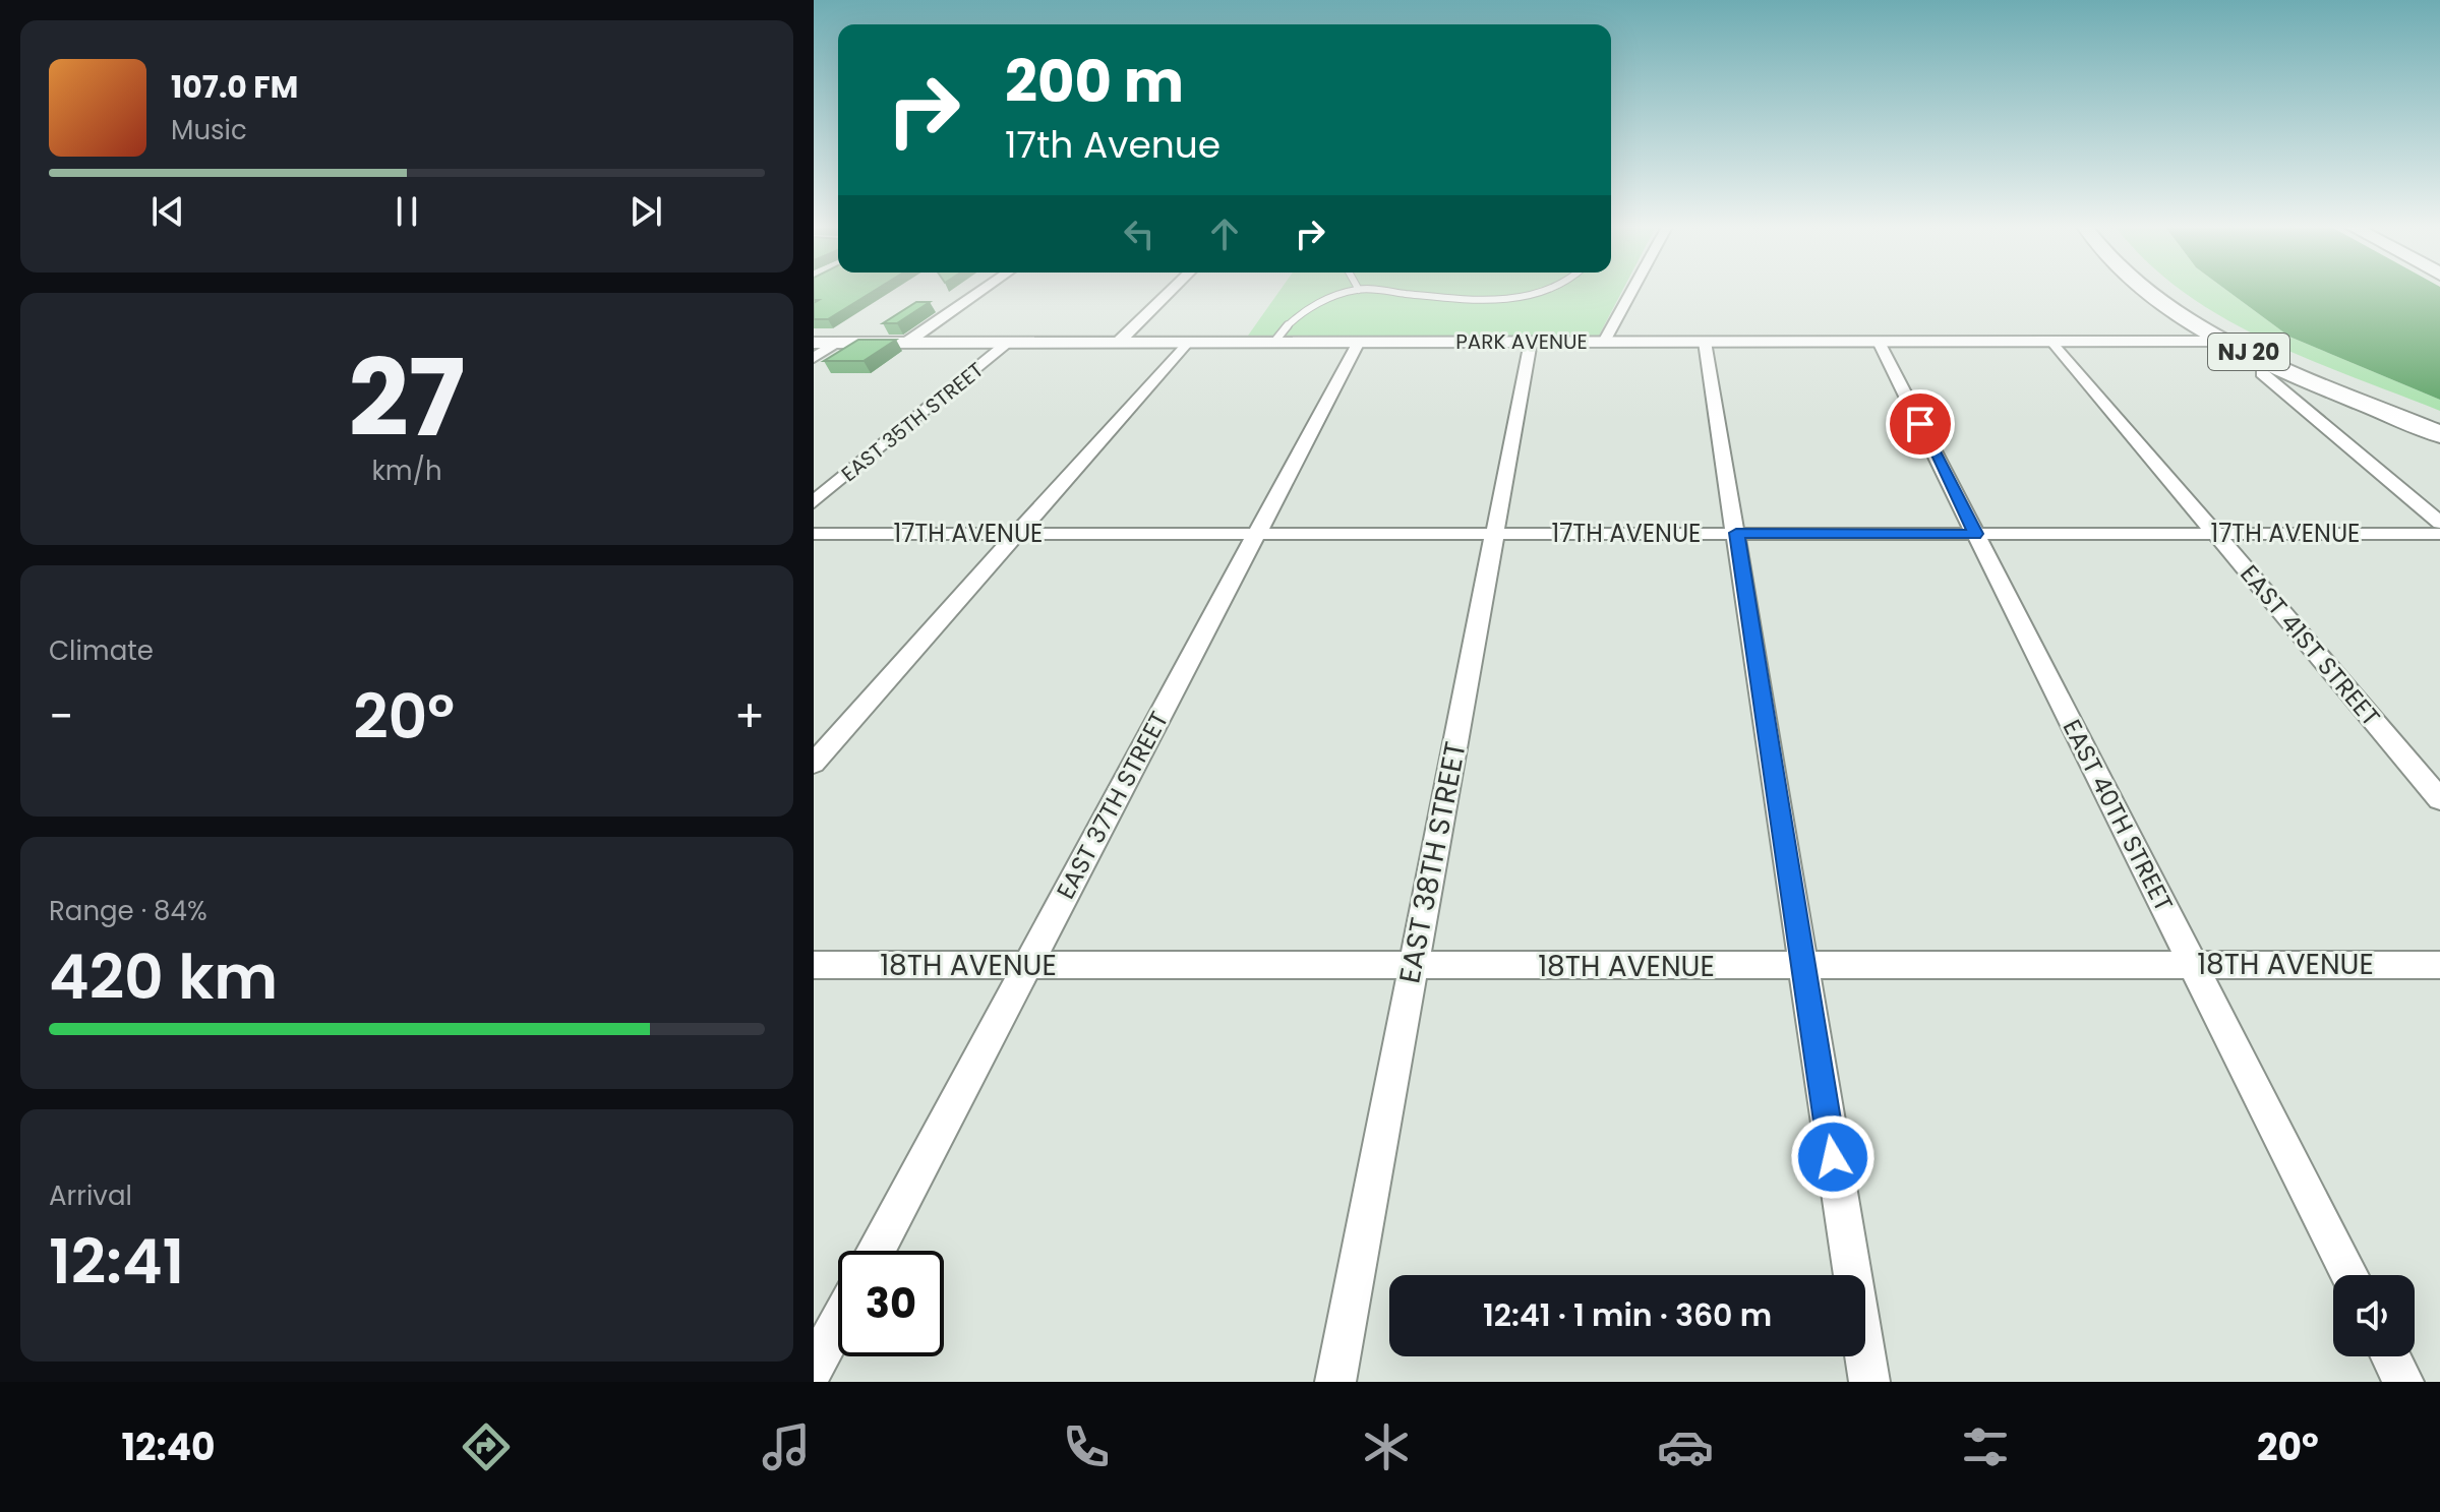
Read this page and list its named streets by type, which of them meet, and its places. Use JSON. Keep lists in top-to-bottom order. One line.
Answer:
{"streets":{"main road":["NJ 20"],"street":["PARK AVENUE","EAST 35TH STREET","17TH AVENUE","EAST 41ST STREET","EAST 37TH STREET","EAST 40TH STREET","EAST 38TH STREET","18TH AVENUE"]},"crossings":[["PARK AVENUE","NJ 20"],["PARK AVENUE","EAST 35TH STREET"],["PARK AVENUE","EAST 41ST STREET"],["PARK AVENUE","EAST 37TH STREET"],["PARK AVENUE","EAST 40TH STREET"],["PARK AVENUE","EAST 38TH STREET"],["17TH AVENUE","EAST 41ST STREET"],["17TH AVENUE","EAST 37TH STREET"],["17TH AVENUE","EAST 40TH STREET"],["17TH AVENUE","EAST 38TH STREET"],["EAST 37TH STREET","18TH AVENUE"],["EAST 40TH STREET","18TH AVENUE"],["EAST 38TH STREET","18TH AVENUE"]],"page":{"turn":["200 m","17th Avenue"],"song":["107.0 FM","Music"],"tile":[["27","km/h"],"Climate",["Range · 84%","420 km"],["Arrival","12:41"]],"heat":["−","20°","+"],"limit":"30","trip":"12:41 · 1 min · 360 m","tabs":["12:40","20°"]}}
